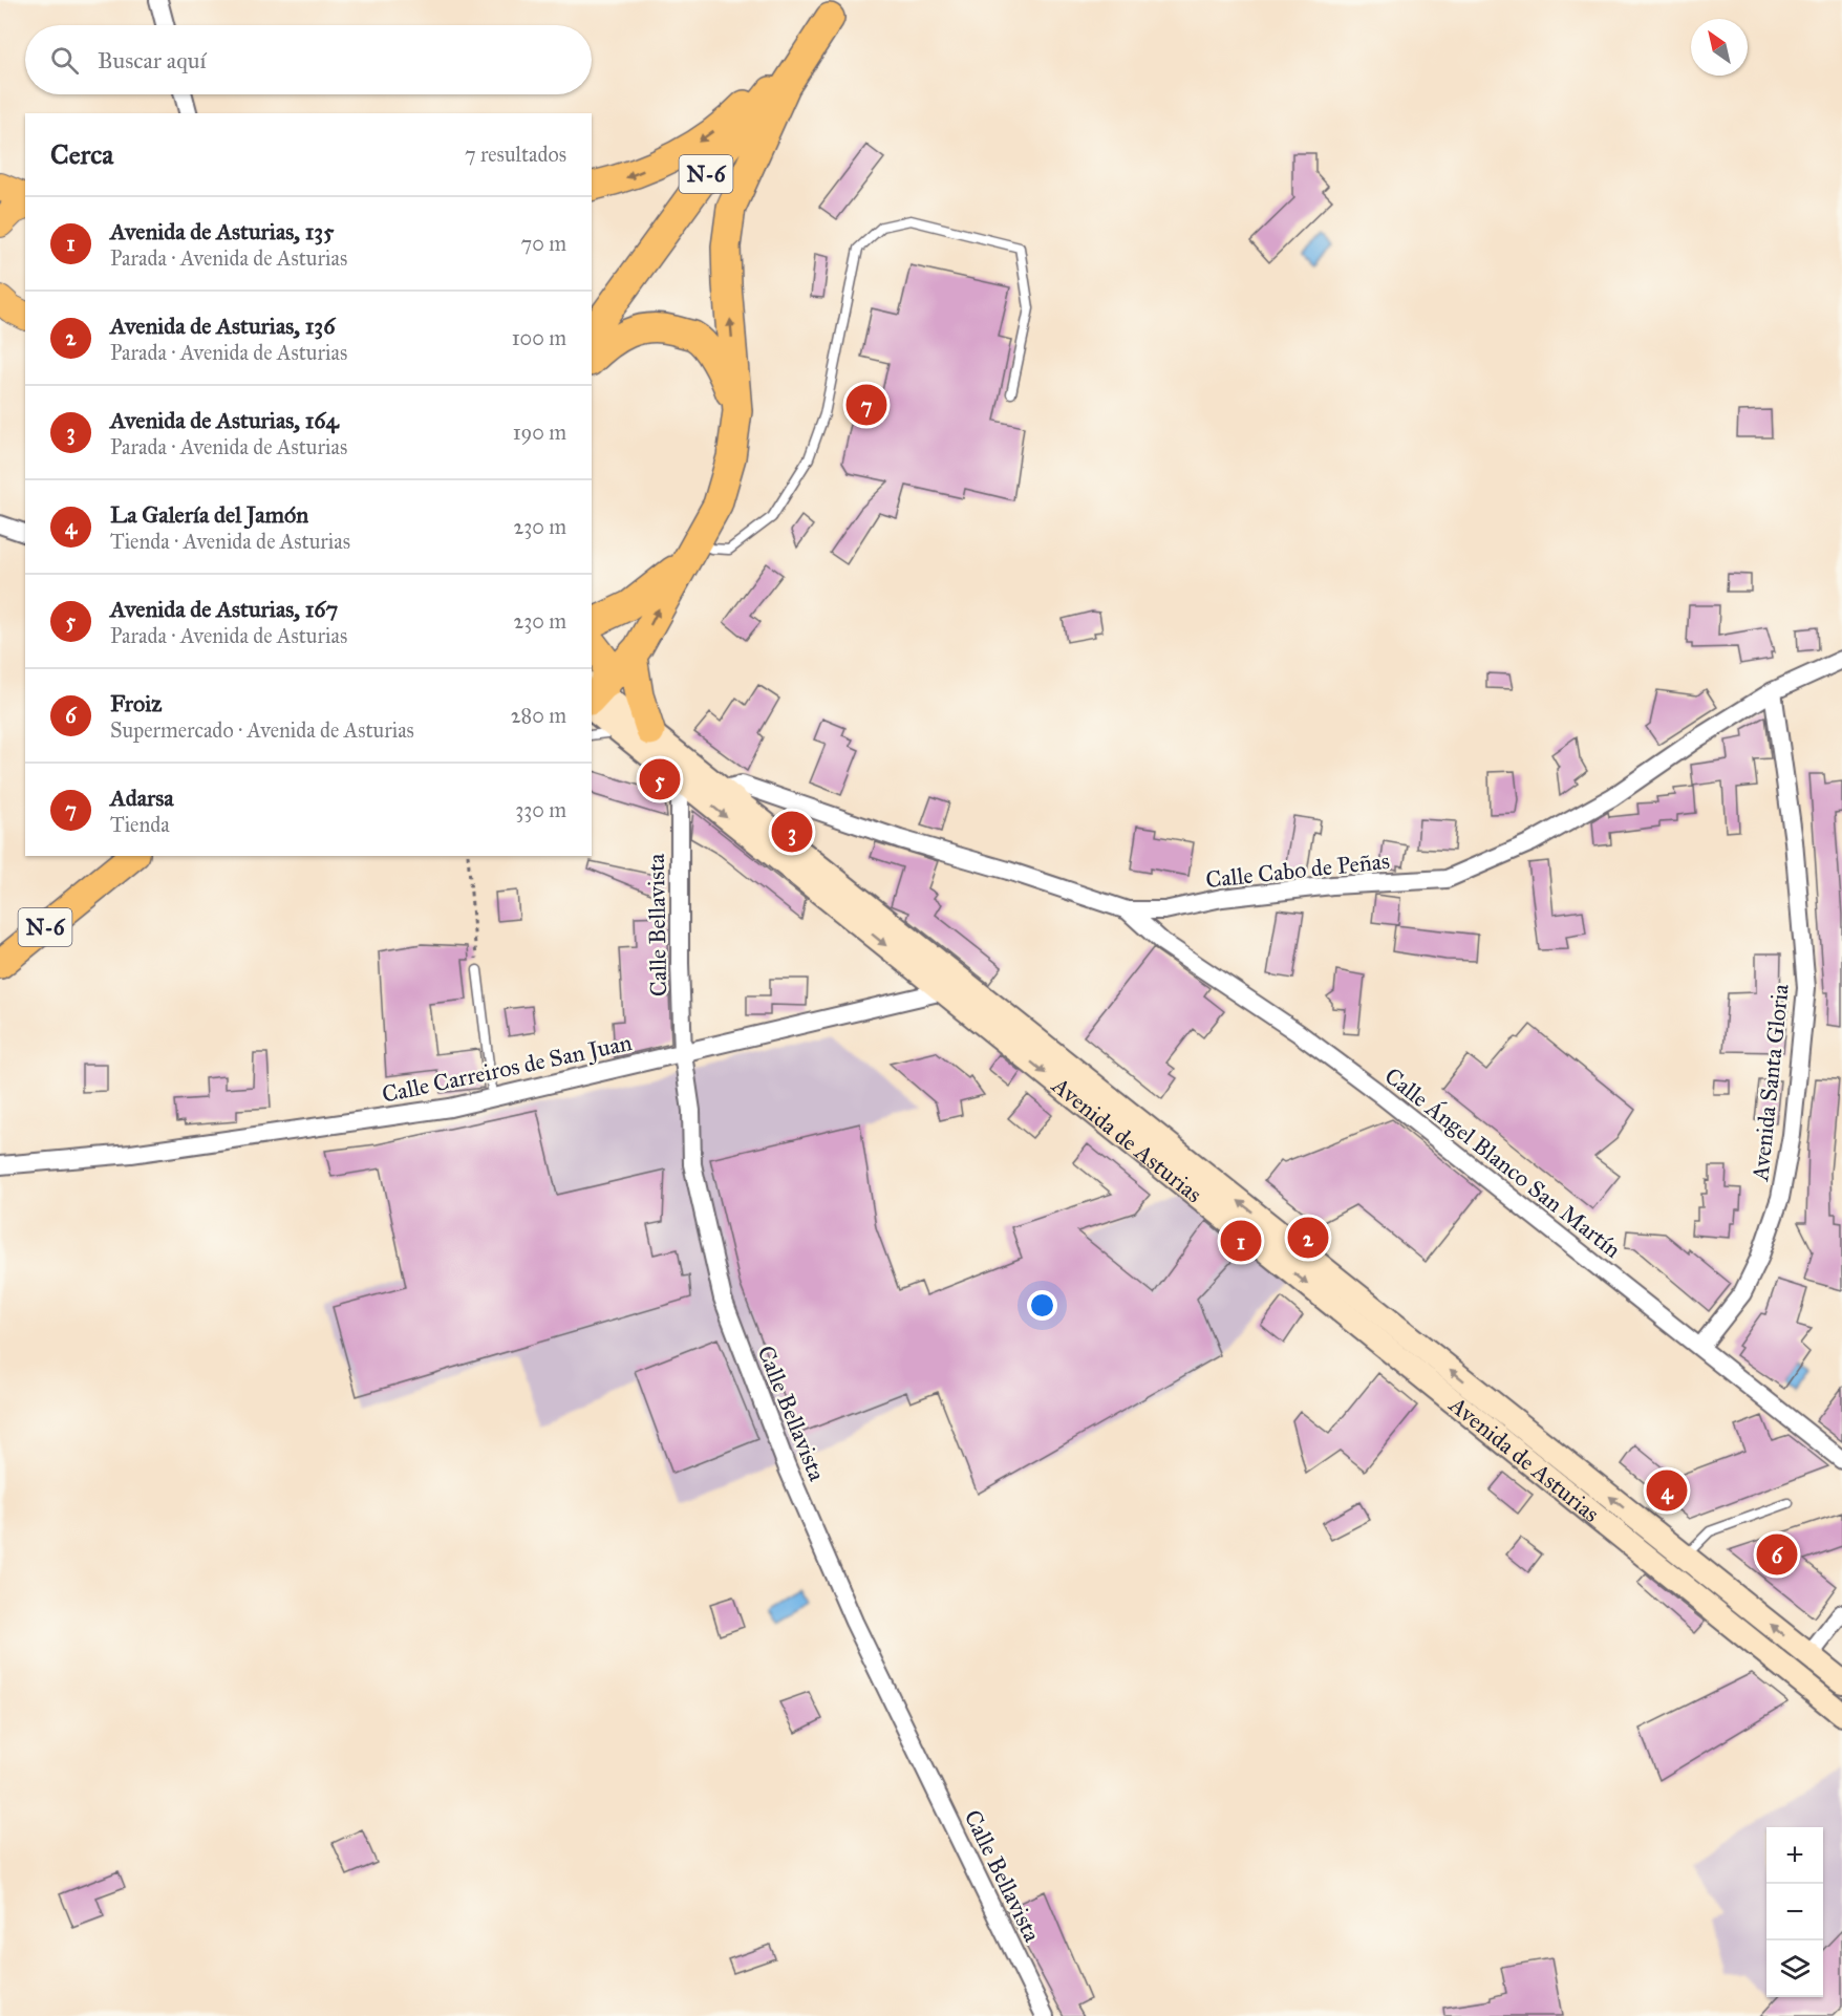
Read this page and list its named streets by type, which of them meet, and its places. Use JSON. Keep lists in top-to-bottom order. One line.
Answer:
{"streets":{"highway":["N-6"],"main road":["Avenida de Asturias"],"street":["Calle Cabo de Peñas","Calle Bellavista","Calle Carreiros de San Juan","Avenida Santa Gloria","Calle Ángel Blanco San Martín"]},"crossings":[["Calle Cabo de Peñas","Avenida Santa Gloria"],["Calle Cabo de Peñas","Avenida de Asturias"],["Calle Cabo de Peñas","Calle Ángel Blanco San Martín"],["Calle Bellavista","Calle Carreiros de San Juan"],["Calle Bellavista","Avenida de Asturias"],["Calle Carreiros de San Juan","Avenida de Asturias"],["Avenida Santa Gloria","Calle Ángel Blanco San Martín"]],"north":"top left","page":{"search":"Buscar aquí","heading":["Cerca","7 resultados"],"list":[{"mark":"1","name":"Avenida de Asturias, 135","note":"Parada · Avenida de Asturias","value":"70 m"},{"mark":"2","name":"Avenida de Asturias, 136","note":"Parada · Avenida de Asturias","value":"100 m"},{"mark":"3","name":"Avenida de Asturias, 164","note":"Parada · Avenida de Asturias","value":"190 m"},{"mark":"4","name":"La Galería del Jamón","note":"Tienda · Avenida de Asturias","value":"230 m"},{"mark":"5","name":"Avenida de Asturias, 167","note":"Parada · Avenida de Asturias","value":"230 m"},{"mark":"6","name":"Froiz","note":"Supermercado · Avenida de Asturias","value":"280 m"},{"mark":"7","name":"Adarsa","note":"Tienda","value":"330 m"}],"pins":["7","5","3","2","1","4","6"],"map_buttons":["+","−"]}}
